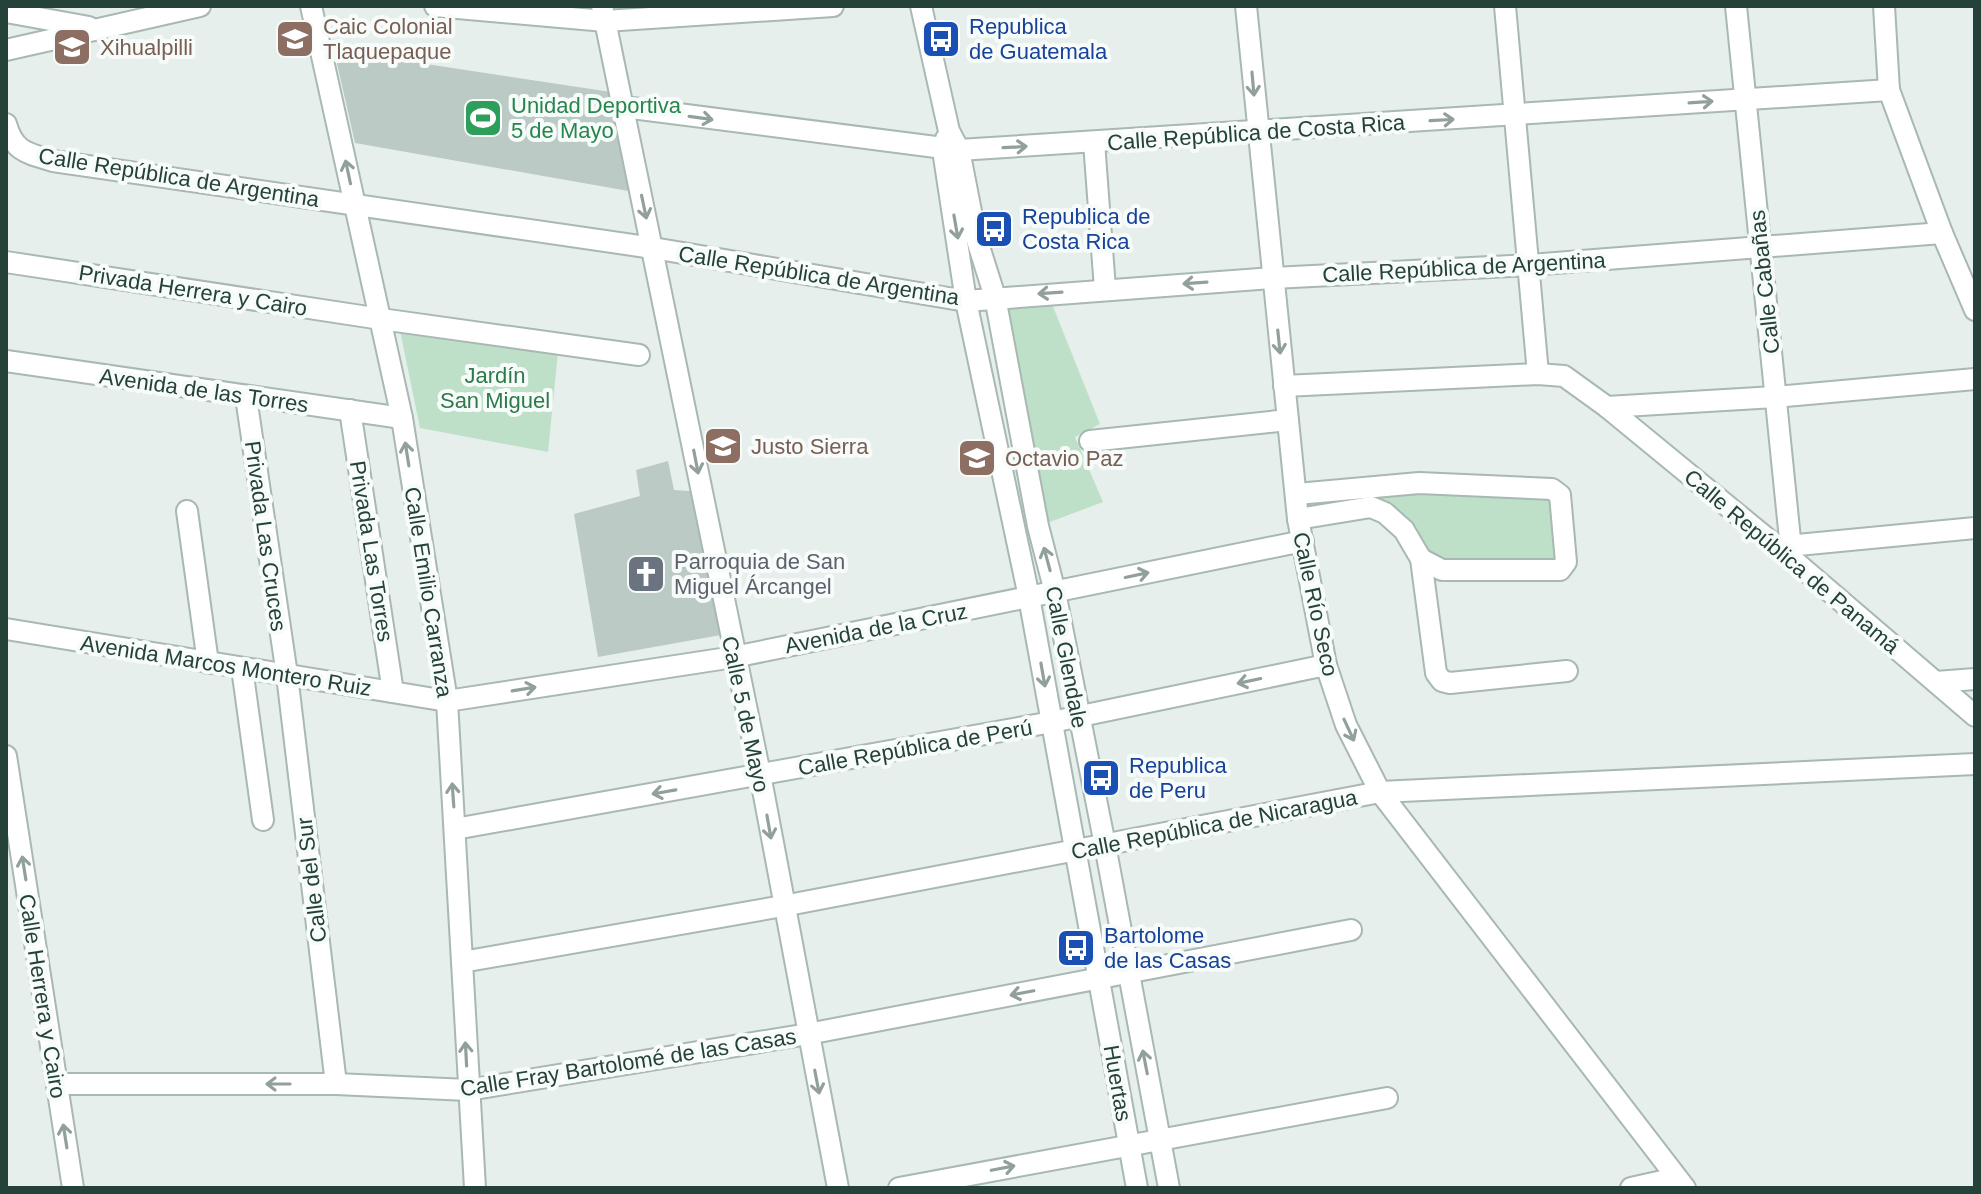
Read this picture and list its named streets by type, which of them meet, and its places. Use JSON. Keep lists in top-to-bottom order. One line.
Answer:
{"streets":{"street":["Calle República de Costa Rica","Calle República de Argentina","Calle Cabañas","Privada Herrera y Cairo","Avenida de las Torres","Privada Las Cruces","Privada Las Torres","Calle República de Panamá","Calle Emilio Carranza","Calle Río Seco","Avenida de la Cruz","Calle Glendale","Avenida Marcos Montero Ruiz","Calle 5 de Mayo","Calle República de Perú","Calle República de Nicaragua","Calle del Sur","Calle Herrera y Cairo","Calle Fray Bartolomé de las Casas","Huertas"]},"crossings":[["Calle República de Costa Rica","Calle Cabañas"],["Calle República de Costa Rica","Calle Río Seco"],["Calle República de Costa Rica","Calle Glendale"],["Calle República de Costa Rica","Calle 5 de Mayo"],["Calle República de Argentina","Calle Cabañas"],["Calle República de Argentina","Calle Emilio Carranza"],["Calle República de Argentina","Calle Río Seco"],["Calle República de Argentina","Calle Glendale"],["Calle República de Argentina","Calle 5 de Mayo"],["Calle Cabañas","Calle República de Panamá"],["Privada Herrera y Cairo","Calle Emilio Carranza"],["Avenida de las Torres","Privada Las Cruces"],["Avenida de las Torres","Privada Las Torres"],["Avenida de las Torres","Calle Emilio Carranza"],["Privada Las Cruces","Avenida Marcos Montero Ruiz"],["Privada Las Cruces","Calle del Sur"],["Privada Las Torres","Avenida Marcos Montero Ruiz"],["Calle República de Panamá","Calle Río Seco"],["Calle Emilio Carranza","Avenida de la Cruz"],["Calle Emilio Carranza","Avenida Marcos Montero Ruiz"],["Calle Emilio Carranza","Calle República de Perú"],["Calle Emilio Carranza","Calle República de Nicaragua"],["Calle Emilio Carranza","Calle Fray Bartolomé de las Casas"],["Calle Río Seco","Avenida de la Cruz"],["Calle Río Seco","Calle República de Perú"],["Calle Río Seco","Calle República de Nicaragua"],["Avenida de la Cruz","Calle Glendale"],["Avenida de la Cruz","Avenida Marcos Montero Ruiz"],["Avenida de la Cruz","Calle 5 de Mayo"],["Calle Glendale","Calle República de Perú"],["Calle Glendale","Calle República de Nicaragua"],["Calle Glendale","Calle Fray Bartolomé de las Casas"],["Calle Glendale","Huertas"],["Avenida Marcos Montero Ruiz","Calle del Sur"],["Calle 5 de Mayo","Calle República de Perú"],["Calle 5 de Mayo","Calle República de Nicaragua"],["Calle 5 de Mayo","Calle Fray Bartolomé de las Casas"],["Calle del Sur","Calle Fray Bartolomé de las Casas"],["Calle Herrera y Cairo","Calle Fray Bartolomé de las Casas"],["Calle Fray Bartolomé de las Casas","Huertas"]],"one_way":["Calle República de Costa Rica","Calle Emilio Carranza","Calle 5 de Mayo","Calle República de Perú","Calle Herrera y Cairo"],"parks":["Jardín San Miguel"],"places":{"school or university":["Caic Colonial Tlaquepaque","Xihualpilli","Justo Sierra","Octavio Paz"],"bus stop":["Republica de Guatemala","Republica de Costa Rica","Republica de Peru","Bartolome de las Casas"],"sports":["Unidad Deportiva 5 de Mayo"],"church":["Parroquia de San Miguel Árcangel"]}}
